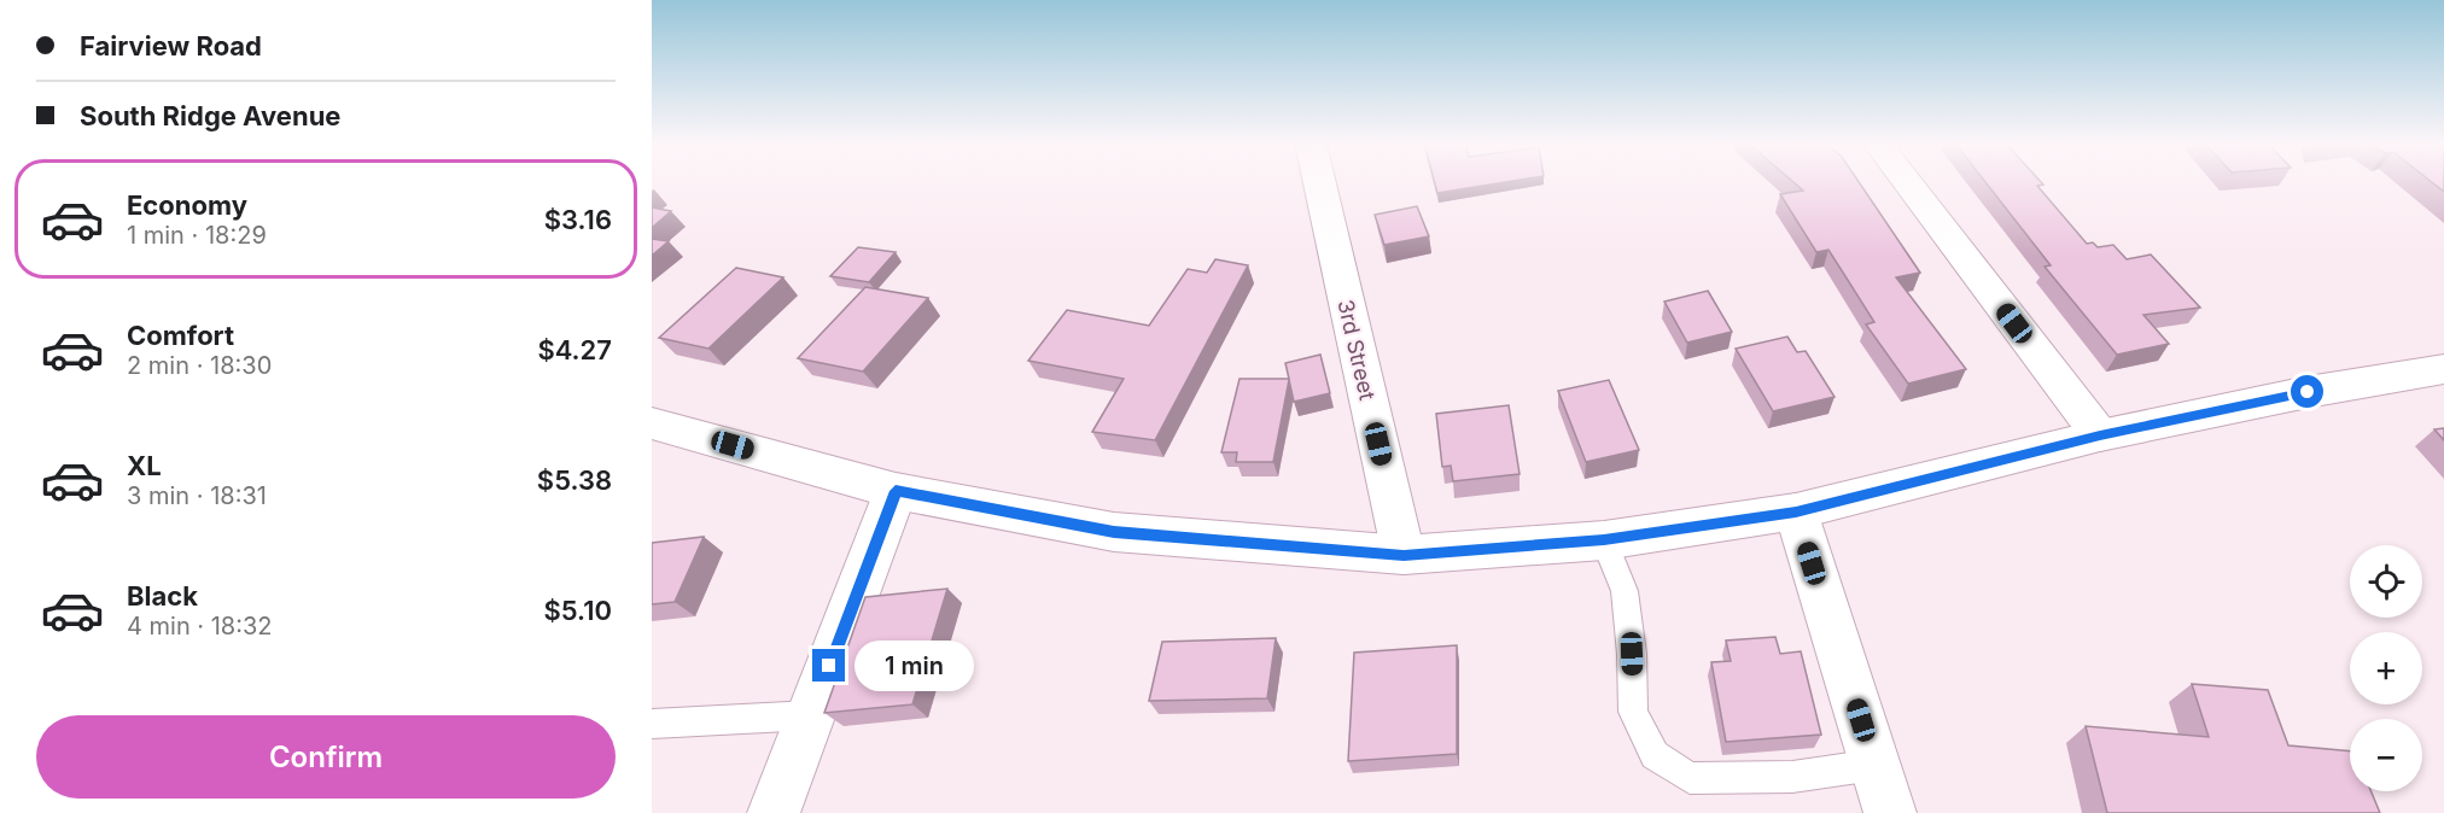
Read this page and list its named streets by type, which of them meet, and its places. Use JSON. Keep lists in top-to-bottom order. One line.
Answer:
{"streets":{"main road":["3rd Street"]},"page":{"banner":["Fairview Road","South Ridge Avenue"],"list":[{"name":"Economy","note":"1 min · 18:29","value":"$3.16"},{"name":"Comfort","note":"2 min · 18:30","value":"$4.27"},{"name":"XL","note":"3 min · 18:31","value":"$5.38"},{"name":"Black","note":"4 min · 18:32","value":"$5.10"}],"map_buttons":["+","−"],"bubble":"1 min","buttons":"Confirm"}}
